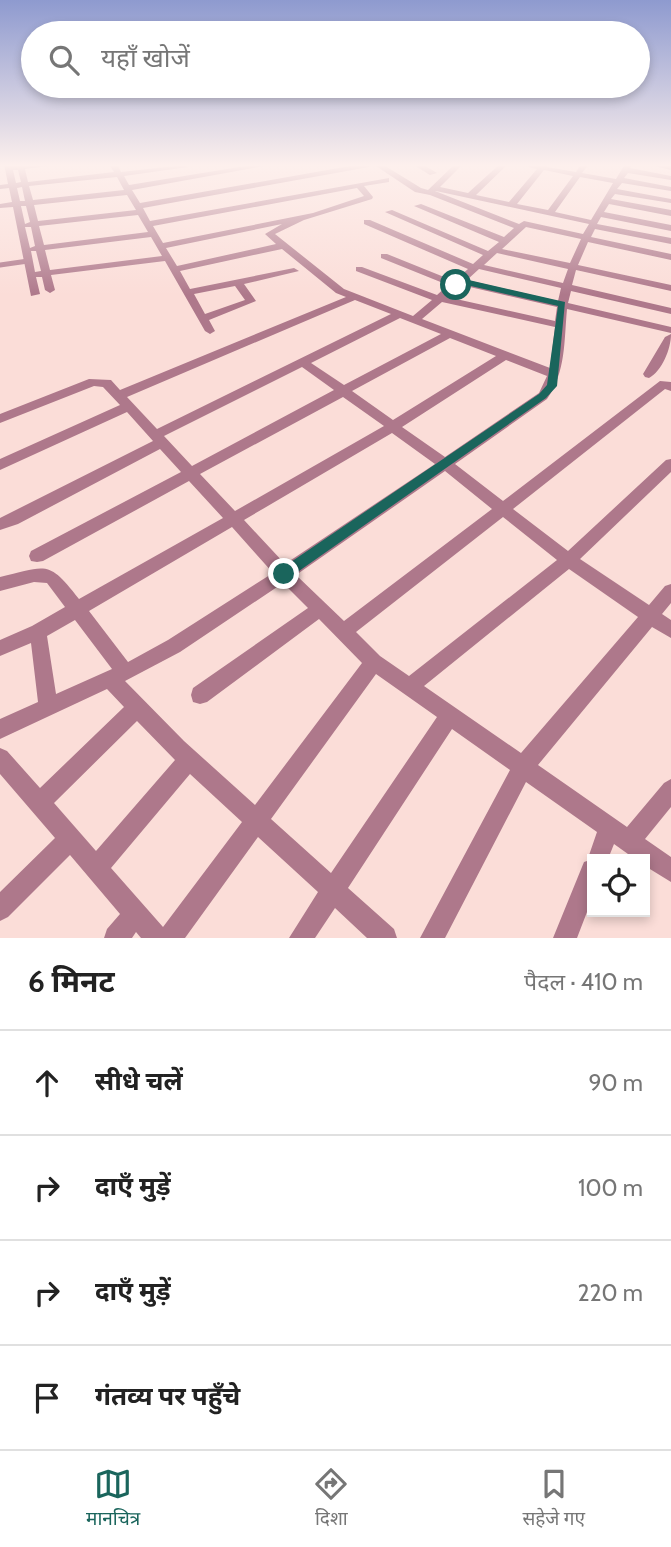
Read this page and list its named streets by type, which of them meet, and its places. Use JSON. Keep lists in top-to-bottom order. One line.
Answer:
{"page":{"search":"यहाँ खोजें","heading":["6 मिनट","पैदल · 410 m"],"list":[["सीधे चलें","90 m"],["दाएँ मुड़ें","100 m"],["दाएँ मुड़ें","220 m"],"गंतव्य पर पहुँचे"],"nav":["मानचित्र","दिशा","सहेजे गए"]}}
